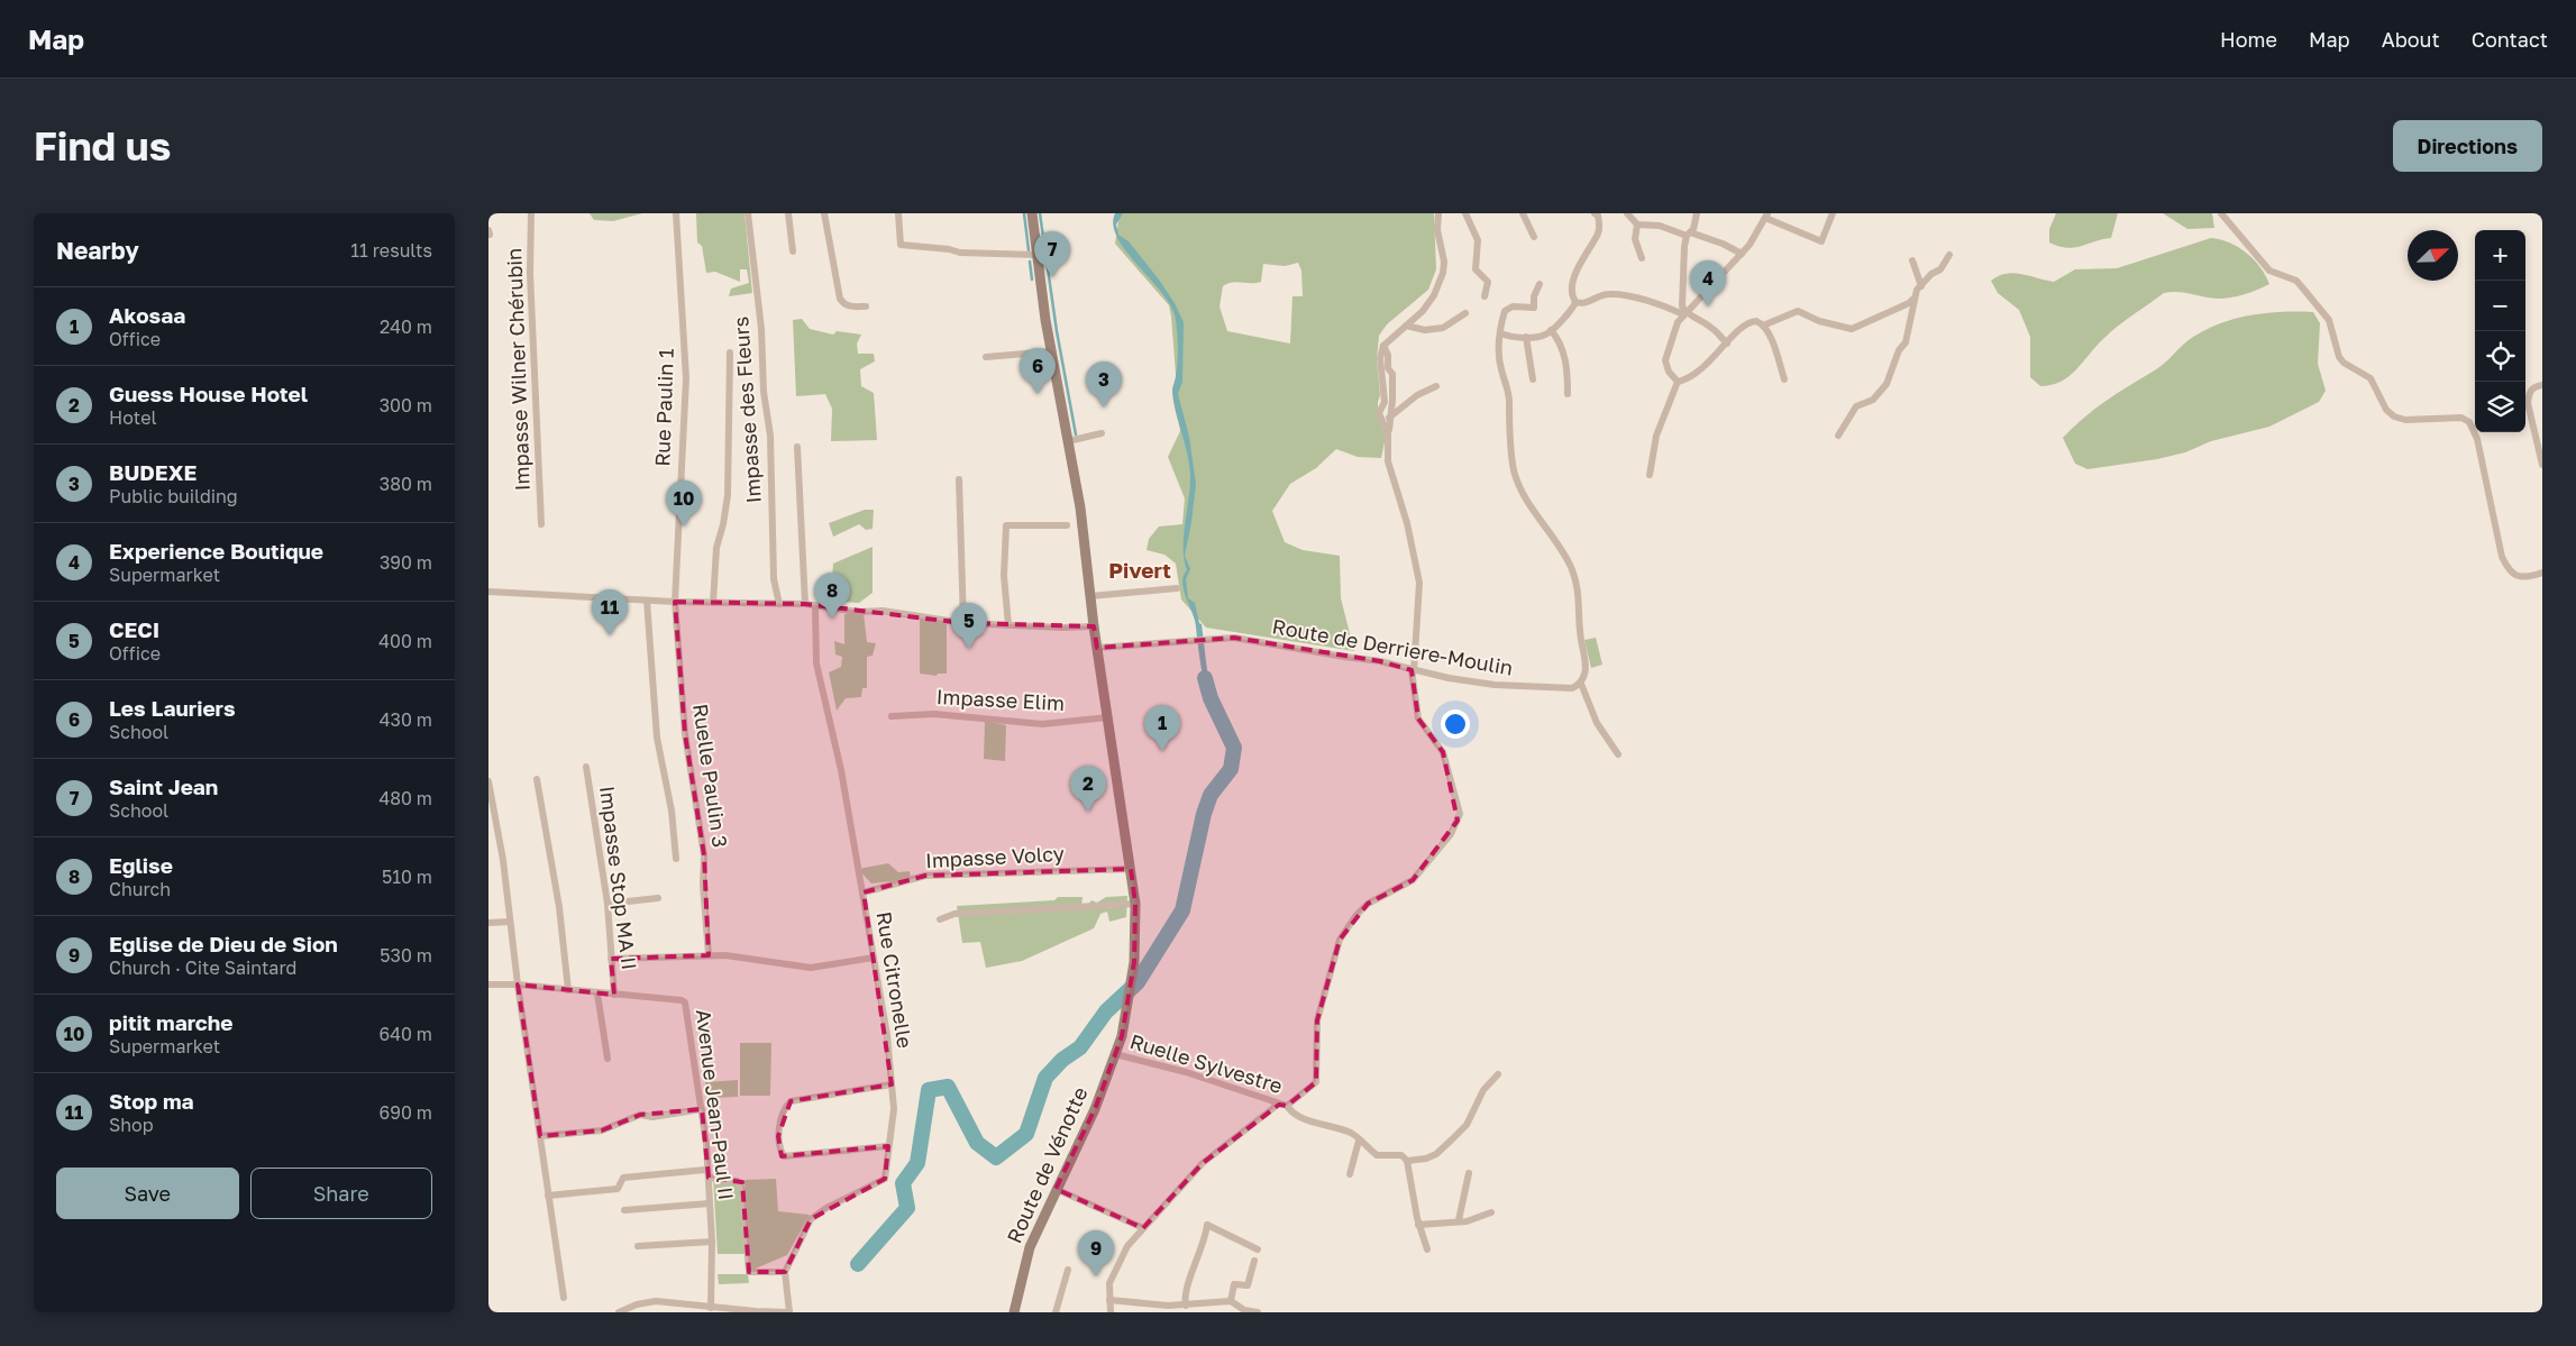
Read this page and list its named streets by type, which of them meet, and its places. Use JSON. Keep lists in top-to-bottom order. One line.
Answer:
{"streets":{"street":["Impasse Wilner Chérubin","Rue Paulin 1","Impasse des Fleurs","Route de Derriere-Moulin","Impasse Elim","Ruelle Paulin 3","Impasse Volcy","Impasse Stop MA II","Rue Citronelle","Ruelle Sylvestre","Avenue Jean-Paul II","Route de Vénotte"]},"crossings":[["Rue Paulin 1","Ruelle Paulin 3"],["Route de Derriere-Moulin","Route de Vénotte"],["Impasse Elim","Route de Vénotte"],["Impasse Volcy","Rue Citronelle"],["Impasse Volcy","Route de Vénotte"],["Impasse Stop MA II","Avenue Jean-Paul II"],["Ruelle Sylvestre","Route de Vénotte"]],"districts":["Pivert"],"north":"top right","page":{"header":"Map","nav":["Home","Map","About","Contact"],"buttons":["Directions",["Save","Share"]],"title":"Find us","heading":["Nearby","11 results"],"map_buttons":["+","−"],"pins":["7","4","6","3","10","8","11","5","1","2","9"],"list":[{"mark":"1","name":"Akosaa","note":"Office","value":"240 m"},{"mark":"2","name":"Guess House Hotel","note":"Hotel","value":"300 m"},{"mark":"3","name":"BUDEXE","note":"Public building","value":"380 m"},{"mark":"4","name":"Experience Boutique","note":"Supermarket","value":"390 m"},{"mark":"5","name":"CECI","note":"Office","value":"400 m"},{"mark":"6","name":"Les Lauriers","note":"School","value":"430 m"},{"mark":"7","name":"Saint Jean","note":"School","value":"480 m"},{"mark":"8","name":"Eglise","note":"Church","value":"510 m"},{"mark":"9","name":"Eglise de Dieu de Sion","note":"Church · Cite Saintard","value":"530 m"},{"mark":"10","name":"pitit marche","note":"Supermarket","value":"640 m"},{"mark":"11","name":"Stop ma","note":"Shop","value":"690 m"}]}}
